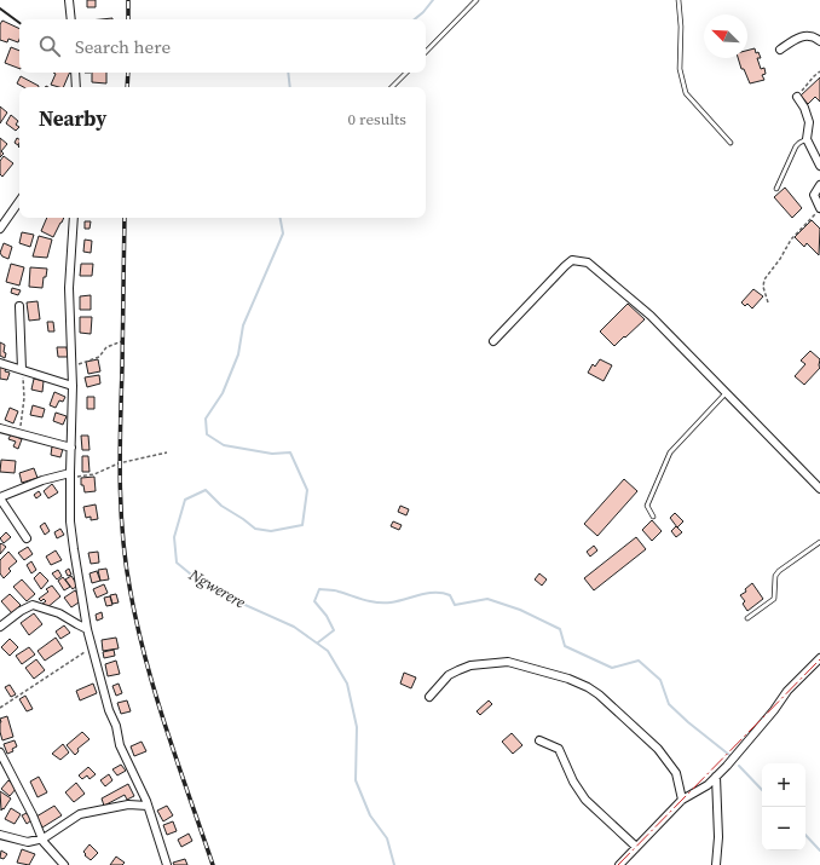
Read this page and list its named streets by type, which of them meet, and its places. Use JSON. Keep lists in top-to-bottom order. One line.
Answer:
{"water":["Ngwerere"],"north":"top left","page":{"search":"Search here","heading":["Nearby","0 results"],"map_buttons":["+","−"]}}
